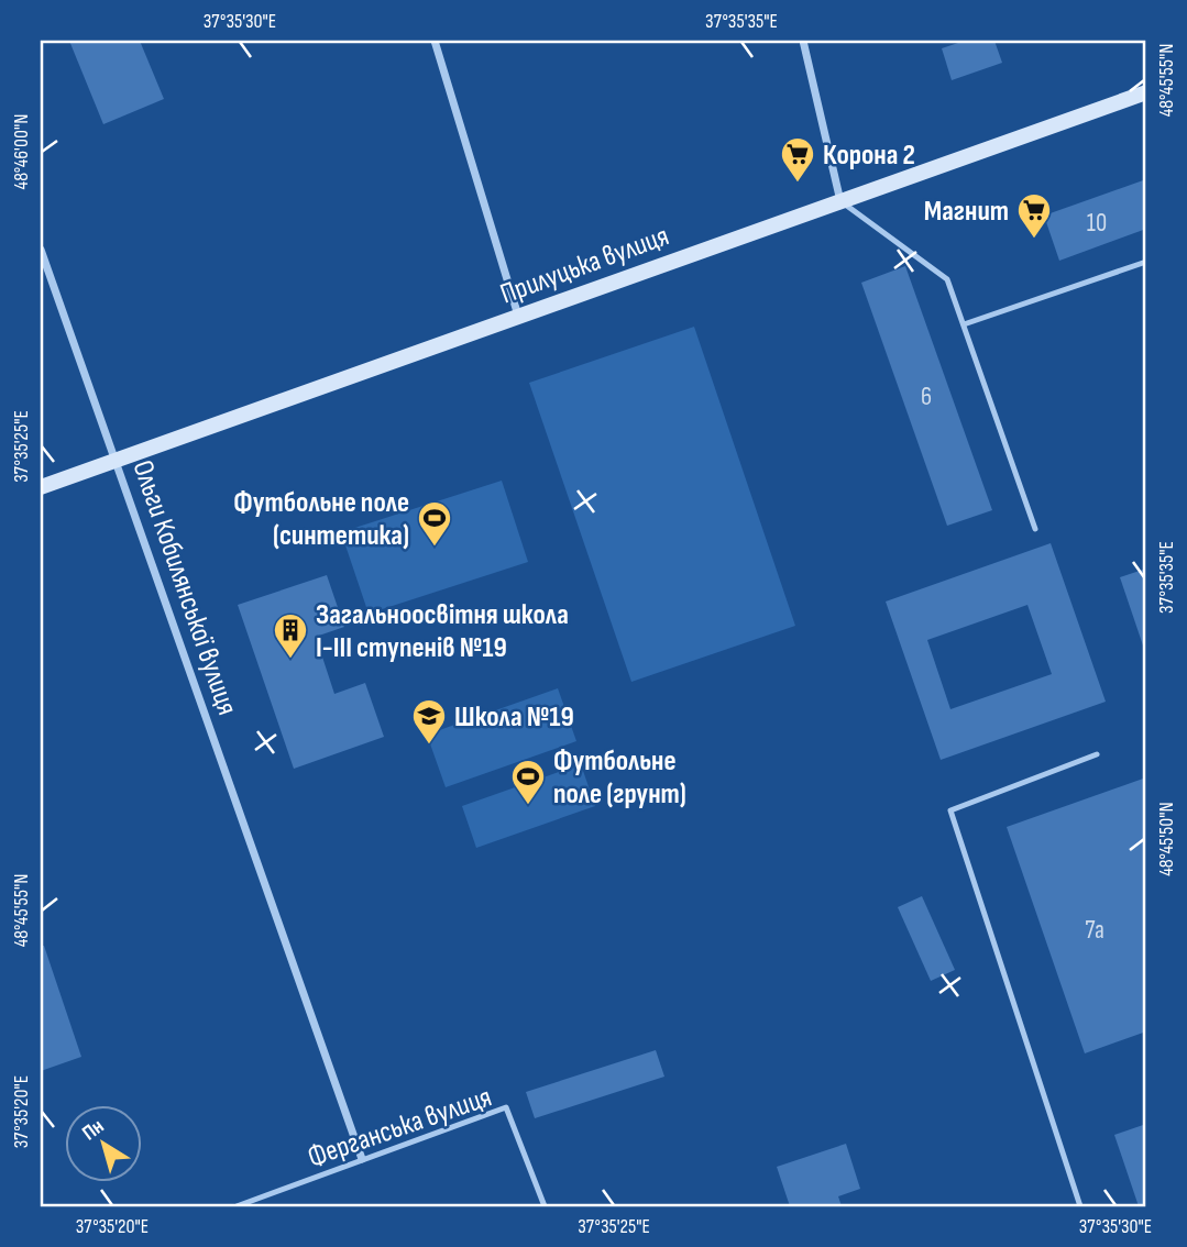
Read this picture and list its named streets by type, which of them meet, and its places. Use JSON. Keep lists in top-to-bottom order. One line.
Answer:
{"streets":{"street":["Прилуцька вулиця","Ольги Кобилянської вулиця"],"lane":["Ферганська вулиця"]},"crossings":[["Прилуцька вулиця","Ольги Кобилянської вулиця"],["Ольги Кобилянської вулиця","Ферганська вулиця"]],"places":{"supermarket":["Корона 2","Магнит"],"sports":["Футбольне поле (синтетика)","Футбольне поле (грунт)"],"building":["Загальноосвітня школа І-ІІІ ступенів №19"],"school or university":["Школа №19"]},"house_numbers":["10","6","7а"],"north":"top left","coordinates":["37°35'30\"E","37°35'35\"E","48°45'55\"N","48°46'00\"N","37°35'25\"E","48°45'50\"N","37°35'20\"E"]}
